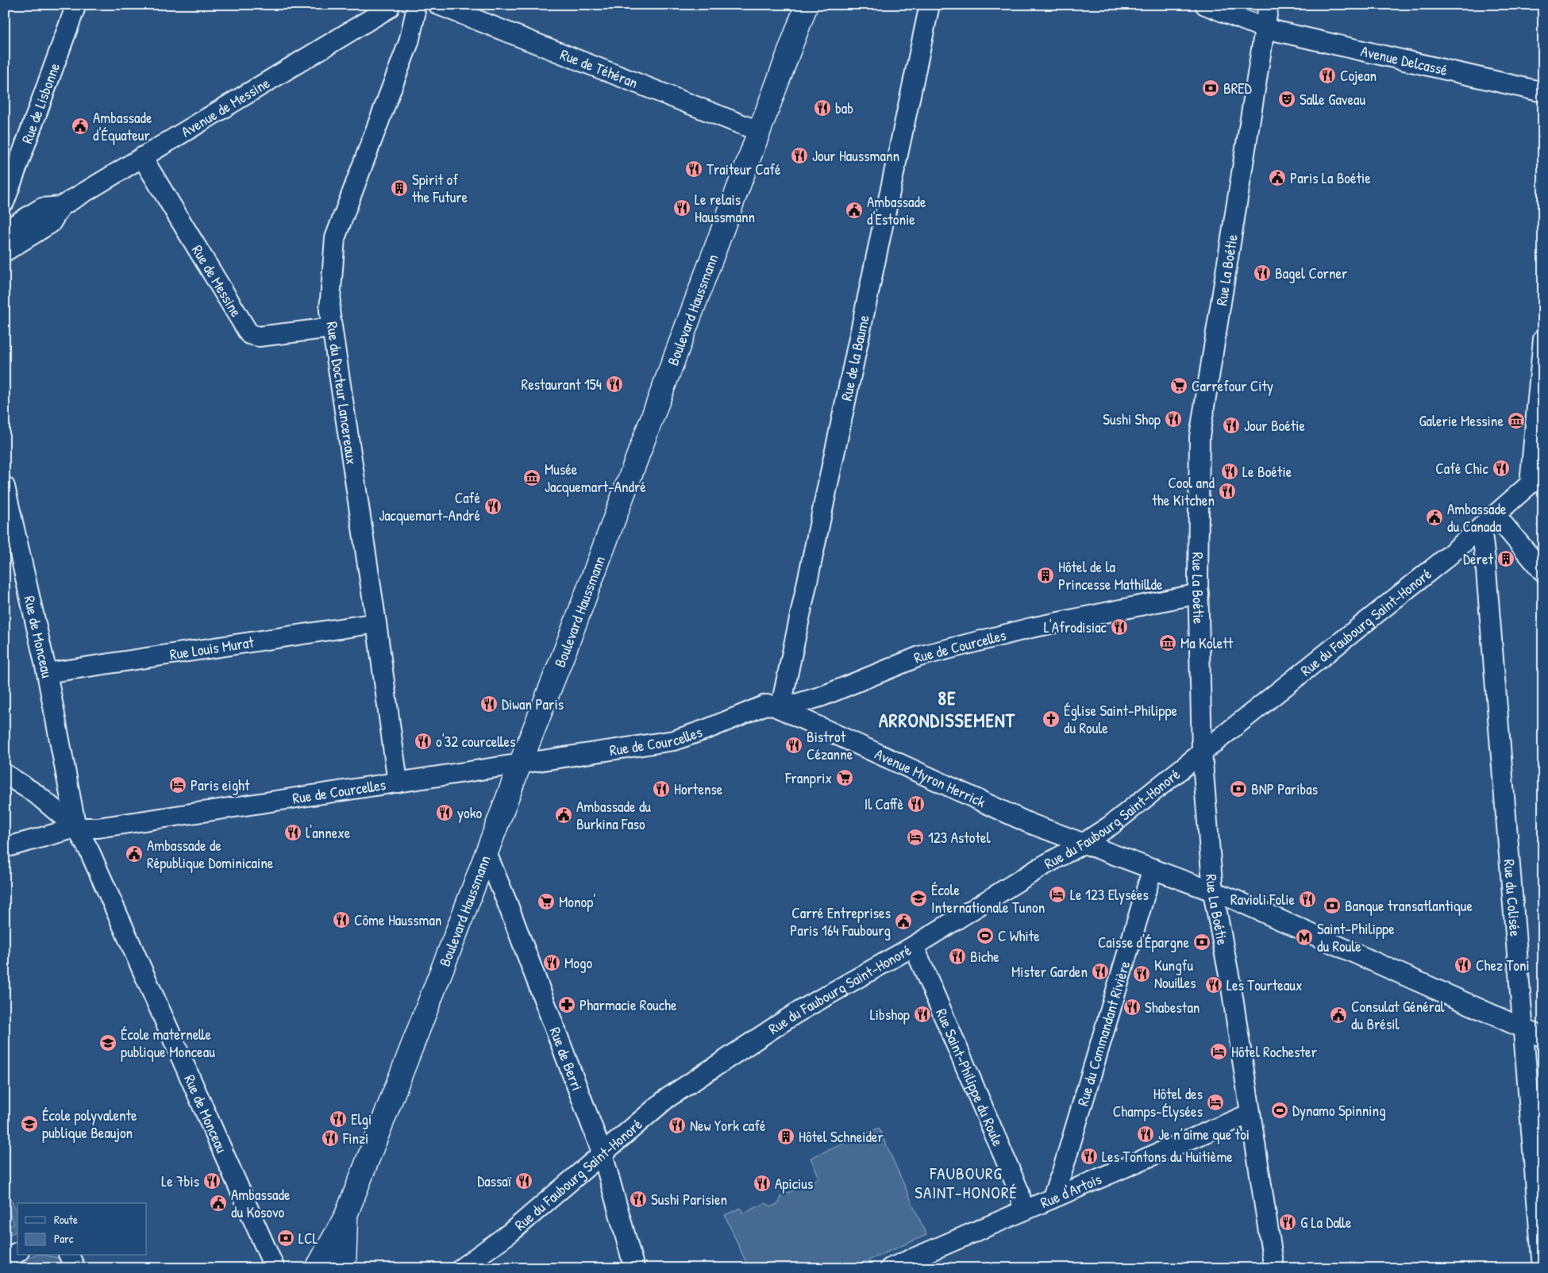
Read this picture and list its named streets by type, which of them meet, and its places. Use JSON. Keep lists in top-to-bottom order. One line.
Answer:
{"streets":{"main road":["Boulevard Haussmann"],"street":["Avenue Delcassé","Rue de Téhéran","Rue de Lisbonne","Avenue de Messine","Rue La Boétie","Rue de Messine","Rue de la Baume","Rue du Docteur Lancereaux","Rue du Faubourg Saint-Honoré","Rue de Monceau","Rue de Courcelles","Rue Louis Murat","Avenue Myron Herrick","Rue du Colisée","Rue du Commandant Rivière","Rue de Berri","Rue Saint-Philippe du Roule","Rue d'Artois"]},"crossings":[["Avenue Delcassé","Rue La Boétie"],["Rue de Téhéran","Boulevard Haussmann"],["Avenue de Messine","Rue de Messine"],["Rue La Boétie","Rue du Faubourg Saint-Honoré"],["Rue La Boétie","Rue de Courcelles"],["Rue La Boétie","Avenue Myron Herrick"],["Rue La Boétie","Rue d'Artois"],["Rue de Messine","Rue du Docteur Lancereaux"],["Boulevard Haussmann","Rue de Courcelles"],["Boulevard Haussmann","Rue de Berri"],["Rue de la Baume","Rue de Courcelles"],["Rue de la Baume","Avenue Myron Herrick"],["Rue du Docteur Lancereaux","Rue de Courcelles"],["Rue du Docteur Lancereaux","Rue Louis Murat"],["Rue du Faubourg Saint-Honoré","Avenue Myron Herrick"],["Rue du Faubourg Saint-Honoré","Rue du Colisée"],["Rue du Faubourg Saint-Honoré","Rue de Berri"],["Rue du Faubourg Saint-Honoré","Rue Saint-Philippe du Roule"],["Rue de Monceau","Rue de Courcelles"],["Rue de Monceau","Rue Louis Murat"],["Rue de Courcelles","Avenue Myron Herrick"],["Avenue Myron Herrick","Rue du Colisée"],["Avenue Myron Herrick","Rue du Commandant Rivière"],["Rue du Commandant Rivière","Rue d'Artois"],["Rue Saint-Philippe du Roule","Rue d'Artois"]],"districts":["8E ARRONDISSEMENT","FAUBOURG SAINT-HONORÉ"],"places":{"restaurant":["Cojean","bab","Jour Haussmann","Traiteur Café","Le relais Haussmann","Bagel Corner","Restaurant 154","Sushi Shop","Jour Boétie","Café Chic","Le Boétie","Cool and the Kitchen","Café Jacquemart-André","L'Afrodisiac","Diwan Paris","o'32 courcelles","Bistrot Cézanne","Hortense","Il Caffè","yoko","l'annexe","Ravioli Folie","Côme Haussman","Biche","Mogo","Chez Toni","Mister Garden","Kungfu Nouilles","Les Tourteaux","Shabestan","Libshop","Elgi","New York café","Je n’aime que toi","Finzi","Les Tontons du Huitième","Le 7bis","Dassaï","Apicius","Sushi Parisien","G La Dalle"],"bank":["BRED","BNP Paribas","Banque transatlantique","Caisse d'Épargne","LCL"],"theatre":["Salle Gaveau"],"public building":["Ambassade d'Équateur","Paris La Boétie","Ambassade d'Estonie","Ambassade du Canada","Ambassade du Burkina Faso","Ambassade de République Dominicaine","Carré Entreprises Paris 164 Faubourg","Consulat Général du Brésil","Ambassade du Kosovo"],"building":["Spirit of the Future","Deret","Hôtel de la Princesse Mathillde","Hôtel Schneider"],"supermarket":["Carrefour City","Franprix","Monop'"],"museum":["Galerie Messine","Musée Jacquemart-André","Ma Kolett"],"church":["Église Saint-Philippe du Roule"],"hotel":["Paris eight","123 Astotel","Le 123 Elysées","Hôtel Rochester","Hôtel des Champs-Élysées"],"school or university":["École Internationale Tunon","École maternelle publique Monceau","École polyvalente publique Beaujon"],"sports":["C White","Dynamo Spinning"],"metro station":["Saint-Philippe du Roule"],"pharmacy":["Pharmacie Rouche"]},"legend":["Route","Parc"]}
